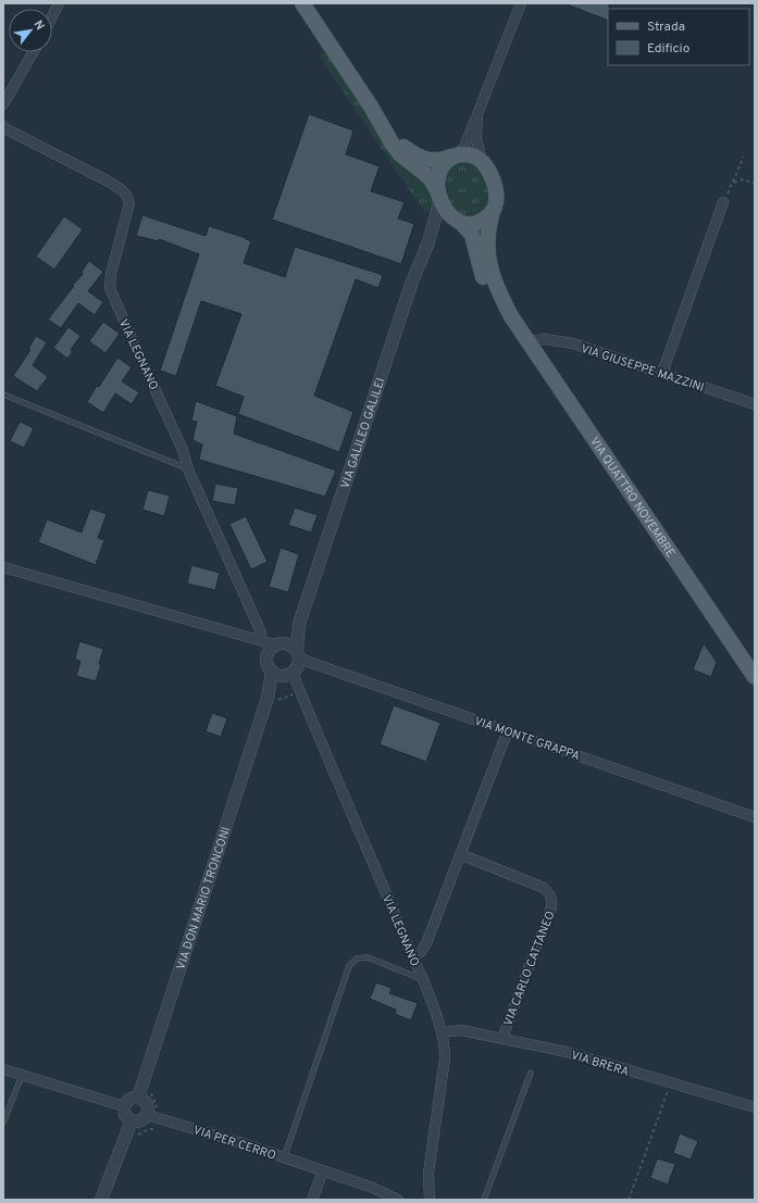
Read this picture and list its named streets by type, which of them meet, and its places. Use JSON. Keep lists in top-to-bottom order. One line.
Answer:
{"streets":{"main road":["VIA QUATTRO NOVEMBRE"],"street":["VIA LEGNANO","VIA GIUSEPPE MAZZINI","VIA GALILEO GALILEI","VIA MONTE GRAPPA","VIA DON MARIO TRONCONI","VIA CARLO CATTANEO","VIA BRERA","VIA PER CERRO"]},"crossings":[["VIA LEGNANO","VIA GALILEO GALILEI"],["VIA LEGNANO","VIA MONTE GRAPPA"],["VIA LEGNANO","VIA DON MARIO TRONCONI"],["VIA LEGNANO","VIA BRERA"],["VIA GIUSEPPE MAZZINI","VIA QUATTRO NOVEMBRE"],["VIA GALILEO GALILEI","VIA QUATTRO NOVEMBRE"],["VIA GALILEO GALILEI","VIA MONTE GRAPPA"],["VIA GALILEO GALILEI","VIA DON MARIO TRONCONI"],["VIA MONTE GRAPPA","VIA DON MARIO TRONCONI"],["VIA DON MARIO TRONCONI","VIA PER CERRO"],["VIA CARLO CATTANEO","VIA BRERA"]],"legend":["Strada","Edificio"],"north":"top right"}
